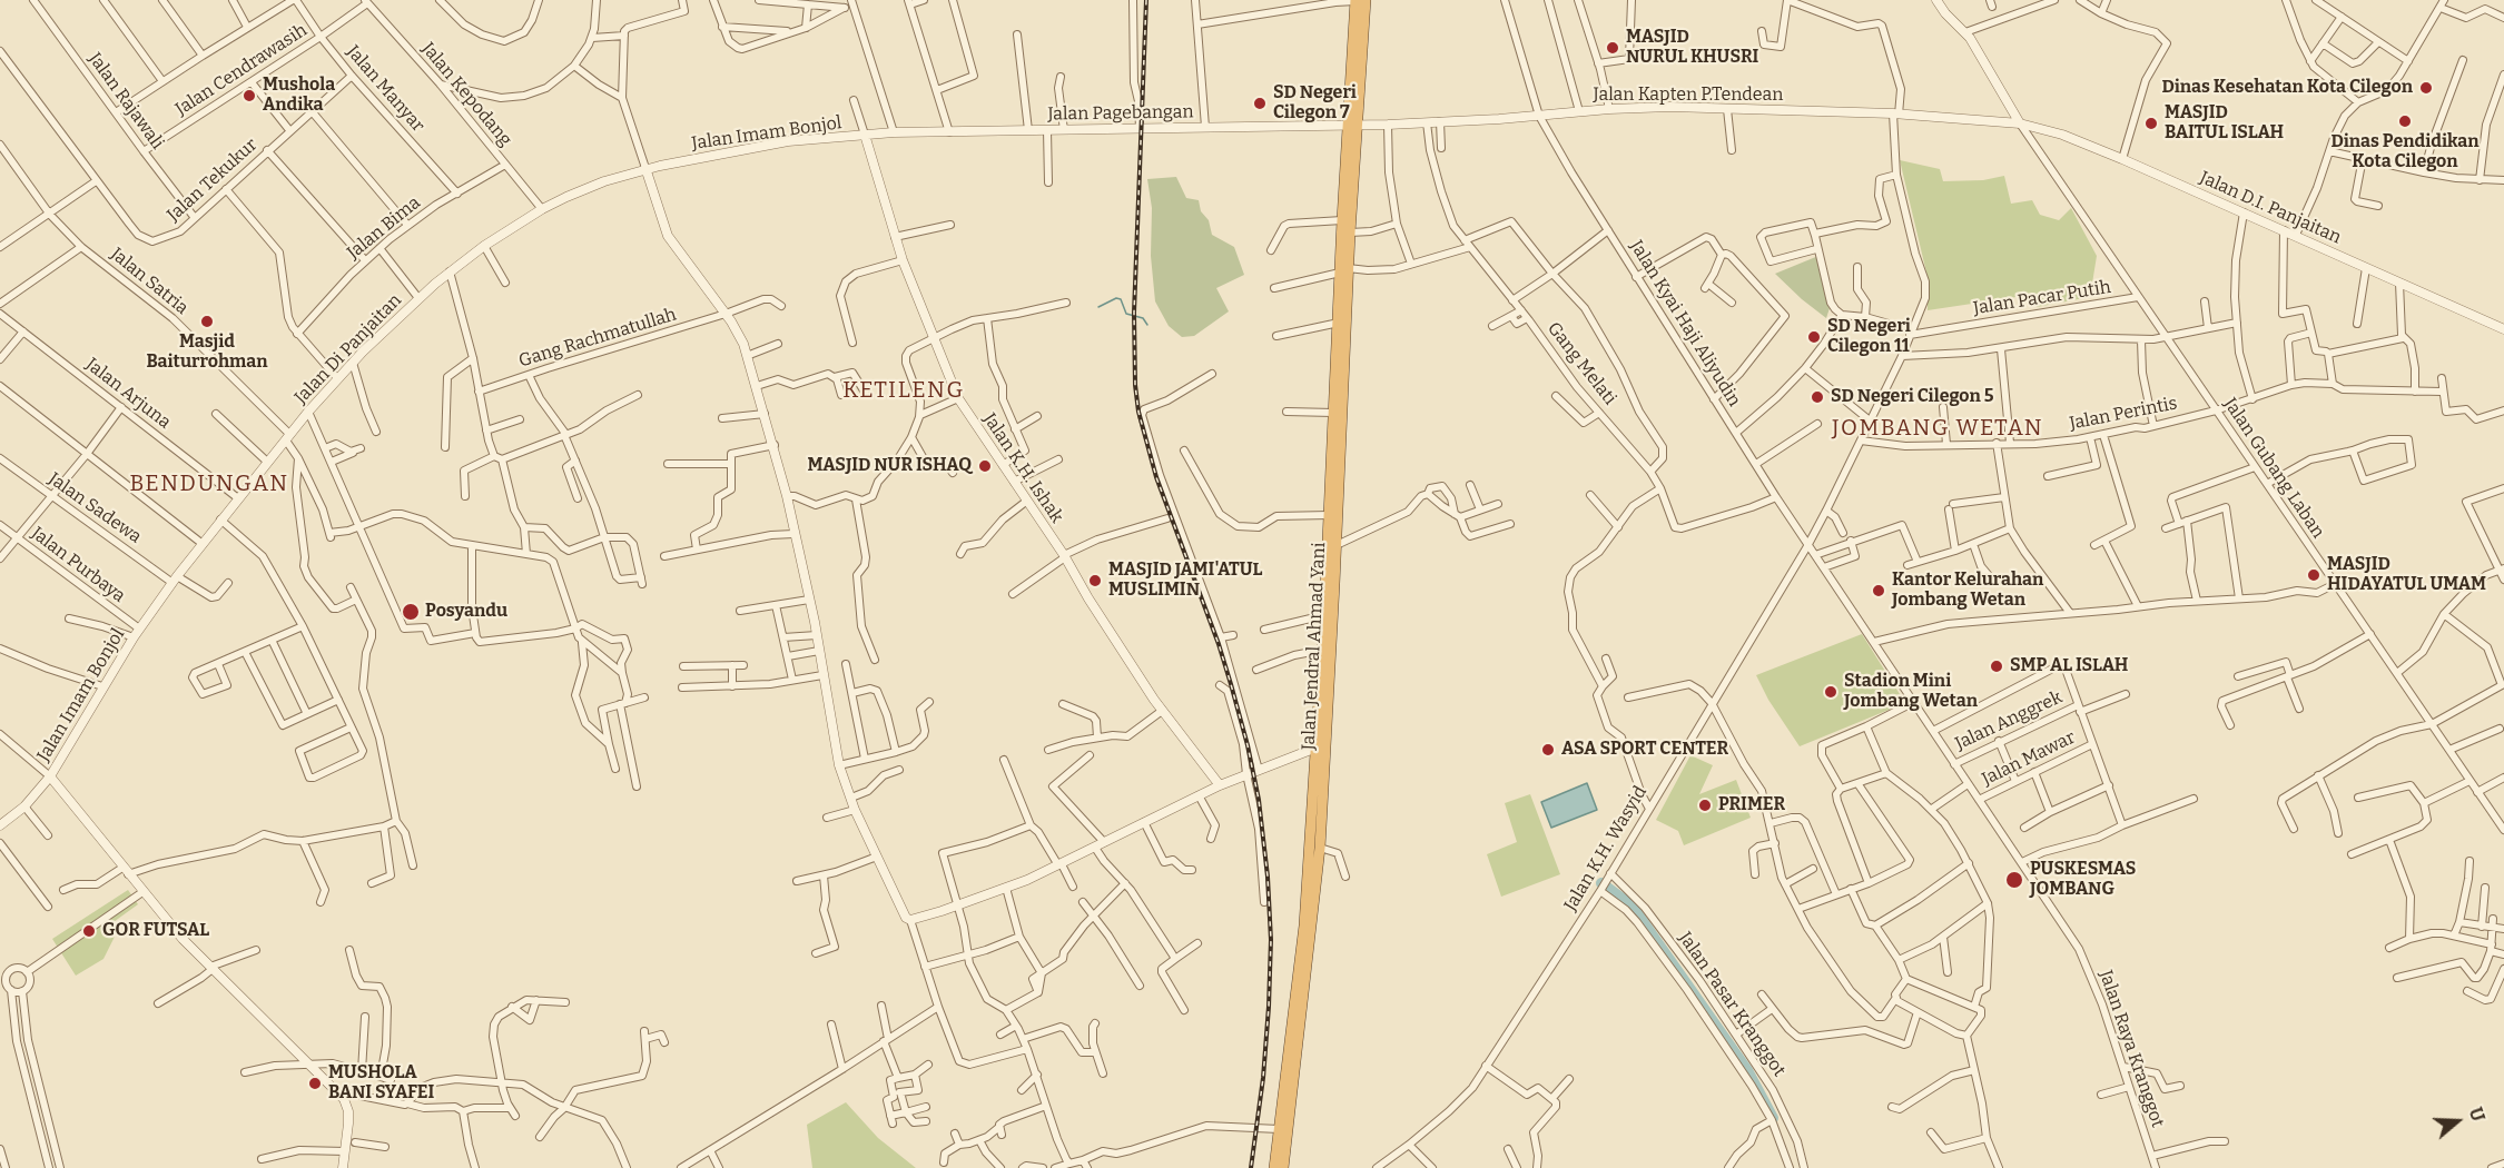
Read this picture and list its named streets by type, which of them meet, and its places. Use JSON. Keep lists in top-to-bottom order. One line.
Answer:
{"streets":{"highway":["Jalan Jendral Ahmad Yani"],"street":["Jalan Cendrawasih","Jalan Manyar","Jalan Kepodang","Jalan Kapten P.Tendean","Jalan Rajawali","Jalan Pagebangan","Jalan Imam Bonjol","Jalan Tekukur","Jalan D.I. Panjaitan","Jalan Bima","Jalan Satria","Jalan Pacar Putih","Jalan Kyai Haji Aliyudin","Gang Rachmatullah","Jalan Di Panjaitan","Gang Melati","Jalan Arjuna","Jalan Perintis","Jalan K.H. Ishak","Jalan Gubang Laban","Jalan Sadewa","Jalan Purbaya","Jalan Anggrek","Jalan Mawar","Jalan K.H. Wasyid","Jalan Pasar Kranggot","Jalan Raya Kranggot"]},"crossings":[["Jalan Cendrawasih","Jalan Manyar"],["Jalan Cendrawasih","Jalan Kepodang"],["Jalan Cendrawasih","Jalan Rajawali"],["Jalan Manyar","Jalan Tekukur"],["Jalan Manyar","Jalan Bima"],["Jalan Kepodang","Jalan Bima"],["Jalan Kepodang","Jalan Di Panjaitan"],["Jalan Kapten P.Tendean","Jalan Pagebangan"],["Jalan Kapten P.Tendean","Jalan D.I. Panjaitan"],["Jalan Kapten P.Tendean","Jalan Kyai Haji Aliyudin"],["Jalan Kapten P.Tendean","Gang Melati"],["Jalan Kapten P.Tendean","Jalan Gubang Laban"],["Jalan Kapten P.Tendean","Jalan Jendral Ahmad Yani"],["Jalan Kapten P.Tendean","Jalan K.H. Wasyid"],["Jalan Rajawali","Jalan Tekukur"],["Jalan Pagebangan","Jalan Imam Bonjol"],["Jalan Pagebangan","Jalan Jendral Ahmad Yani"],["Jalan Imam Bonjol","Jalan Di Panjaitan"],["Jalan Imam Bonjol","Jalan K.H. Ishak"],["Jalan Imam Bonjol","Jalan Purbaya"],["Jalan D.I. Panjaitan","Jalan Gubang Laban"],["Jalan Satria","Jalan Di Panjaitan"],["Jalan Pacar Putih","Jalan Gubang Laban"],["Jalan Pacar Putih","Jalan K.H. Wasyid"],["Jalan Kyai Haji Aliyudin","Gang Melati"],["Jalan Kyai Haji Aliyudin","Jalan K.H. Wasyid"],["Jalan Kyai Haji Aliyudin","Jalan Raya Kranggot"],["Jalan Di Panjaitan","Jalan Arjuna"],["Jalan Di Panjaitan","Jalan Sadewa"],["Jalan Di Panjaitan","Jalan Purbaya"],["Jalan Perintis","Jalan Gubang Laban"],["Jalan Perintis","Jalan K.H. Wasyid"],["Jalan Anggrek","Jalan Raya Kranggot"],["Jalan Mawar","Jalan Raya Kranggot"],["Jalan K.H. Wasyid","Jalan Pasar Kranggot"]],"districts":["KETILENG","JOMBANG WETAN","BENDUNGAN"],"places":["MASJID NURUL KHUSRI","Dinas Kesehatan Kota Cilegon","Mushola Andika","SD Negeri Cilegon 7","Dinas Pendidikan Kota Cilegon","MASJID BAITUL ISLAH","Masjid Baiturrohman","SD Negeri Cilegon 11","SD Negeri Cilegon 5","MASJID NUR ISHAQ","MASJID HIDAYATUL UMAM","MASJID JAMI'ATUL MUSLIMIN","Kantor Kelurahan Jombang Wetan","Posyandu","SMP AL ISLAH","Stadion Mini Jombang Wetan","ASA SPORT CENTER","PRIMER","PUSKESMAS JOMBANG","GOR FUTSAL","MUSHOLA BANI SYAFEI"],"north":"right"}
